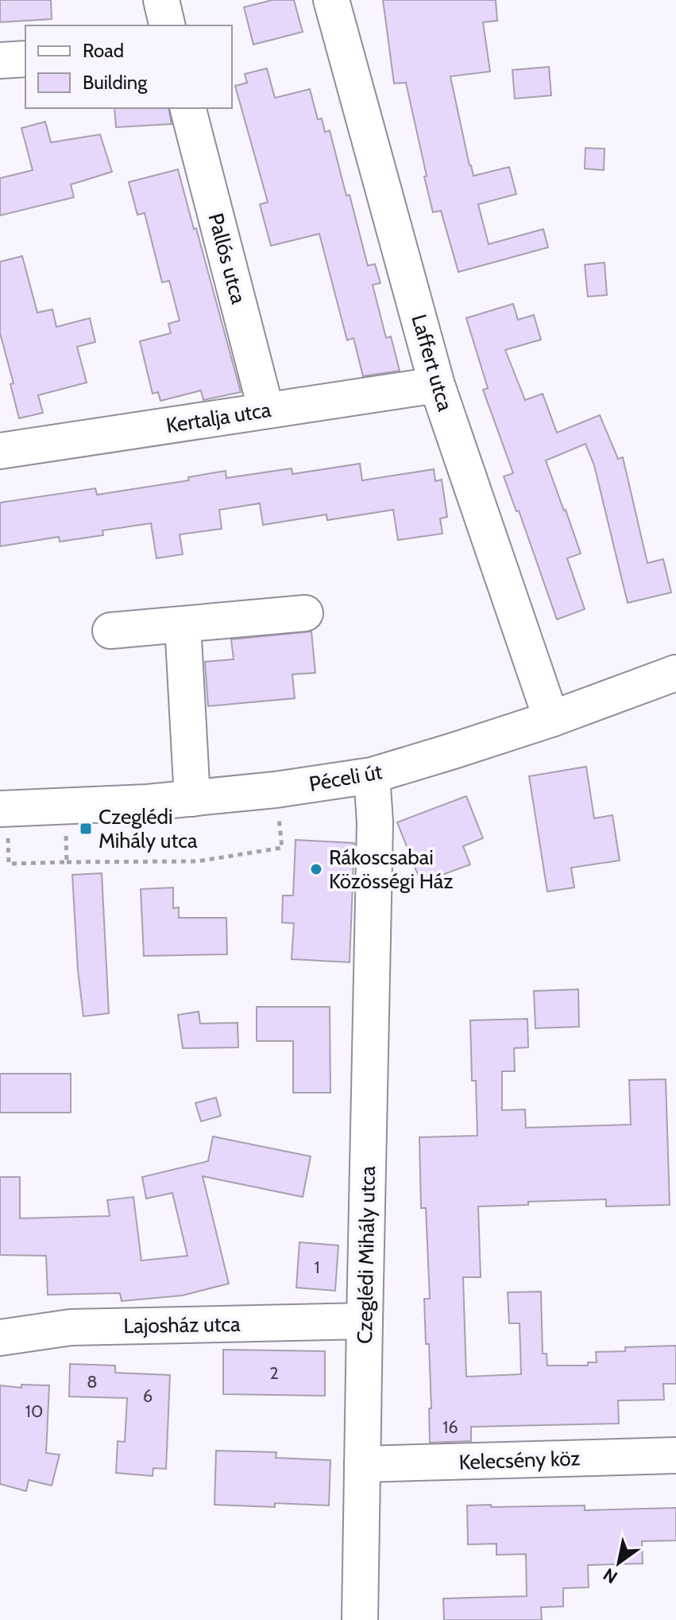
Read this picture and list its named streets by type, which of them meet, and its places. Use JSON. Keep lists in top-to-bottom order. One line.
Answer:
{"streets":{"street":["Pallós utca","Laffert utca","Kertalja utca","Péceli út","Czeglédi Mihály utca","Lajosház utca","Kelecsény köz"]},"crossings":[["Pallós utca","Kertalja utca"],["Laffert utca","Kertalja utca"],["Laffert utca","Péceli út"],["Péceli út","Czeglédi Mihály utca"],["Czeglédi Mihály utca","Lajosház utca"],["Czeglédi Mihály utca","Kelecsény köz"]],"places":{"transit":["Czeglédi Mihály utca"],"other":["Rákoscsabai Közösségi Ház"]},"house_numbers":["1","2","8","6","10","16"],"legend":["Road","Building"],"north":"bottom left"}
